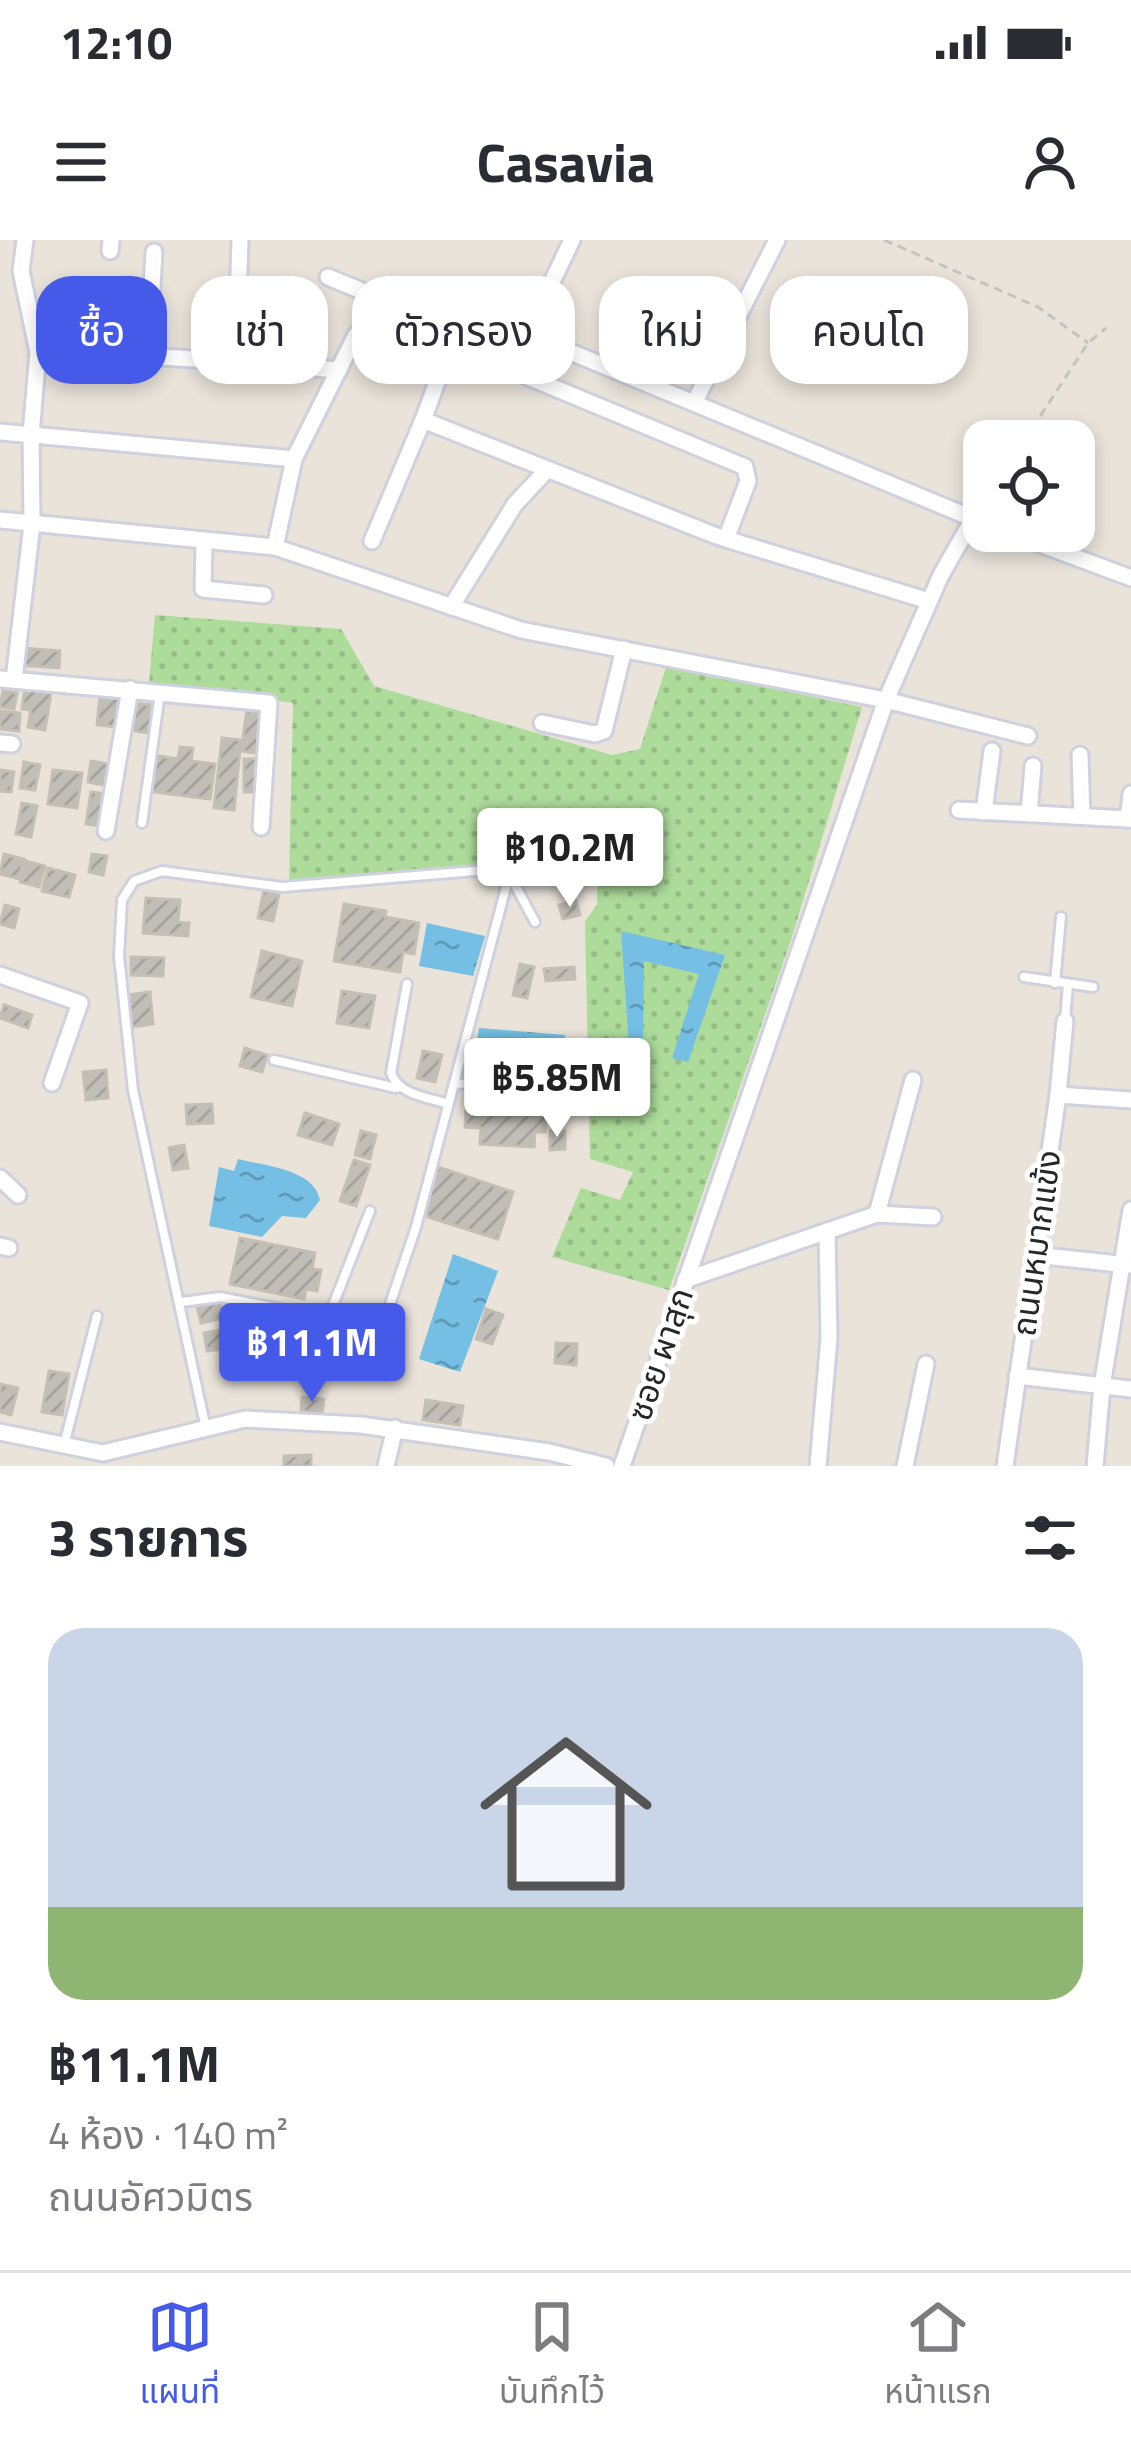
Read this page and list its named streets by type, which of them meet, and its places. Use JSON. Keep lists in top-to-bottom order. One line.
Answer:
{"streets":{"street":["ถนนหมากแข้ง","ซอย ผาสุก"]},"page":{"status":"12:10","header":"Casavia","chip":["ซื้อ","เช่า","ตัวกรอง","ใหม่","คอนโด"],"price":["฿10.2M","฿5.85M","฿11.1M"],"heading":"3 รายการ","list":[{"name":"฿11.1M","note":"4 ห้อง · 140 m² · ถนนอัศวมิตร"}],"tabs":["แผนที่","บันทึกไว้","หน้าแรก"]}}
